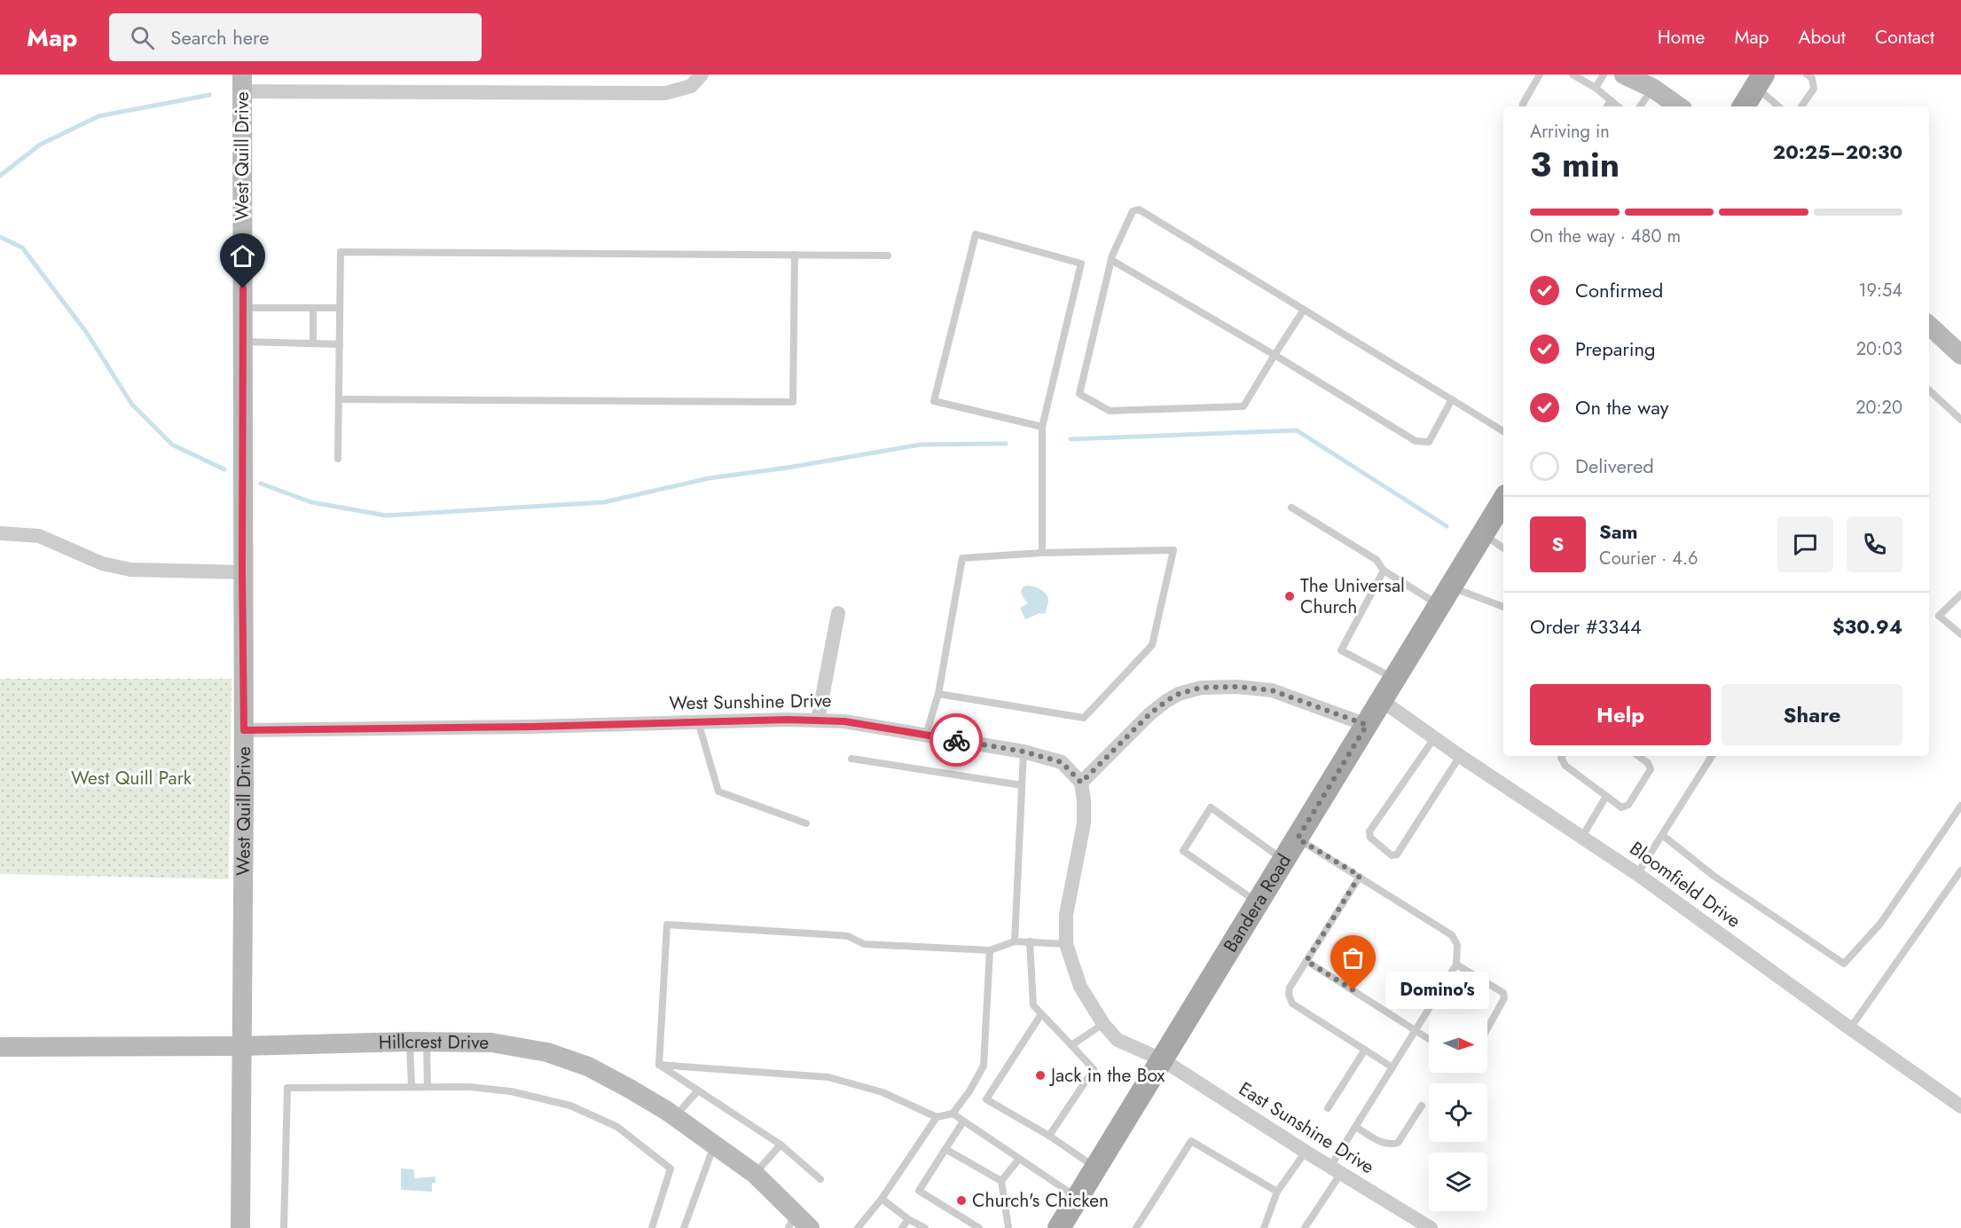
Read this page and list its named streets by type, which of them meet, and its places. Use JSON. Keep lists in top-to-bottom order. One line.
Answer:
{"streets":{"main road":["Bandera Road"],"street":["West Quill Drive","West Sunshine Drive","Bloomfield Drive","Hillcrest Drive","East Sunshine Drive"]},"crossings":[["West Quill Drive","West Sunshine Drive"],["West Quill Drive","Hillcrest Drive"],["Bloomfield Drive","Bandera Road"],["Bandera Road","East Sunshine Drive"]],"parks":["West Quill Park"],"places":["The Universal Church","Domino's","Jack in the Box","Church's Chicken"],"north":"right","page":{"header":"Map","search":"Search here","nav":["Home","Map","About","Contact"],"heading":["3 min","Arriving in","20:25–20:30"],"panel":["Sam","Courier · 4.6","Order #3344","$30.94"],"bar":"On the way · 480 m","list":[["Confirmed","19:54"],["Preparing","20:03"],["On the way","20:20"],"Delivered"],"round":"S","buttons":["Help","Share"],"bubble":"Domino's"}}
